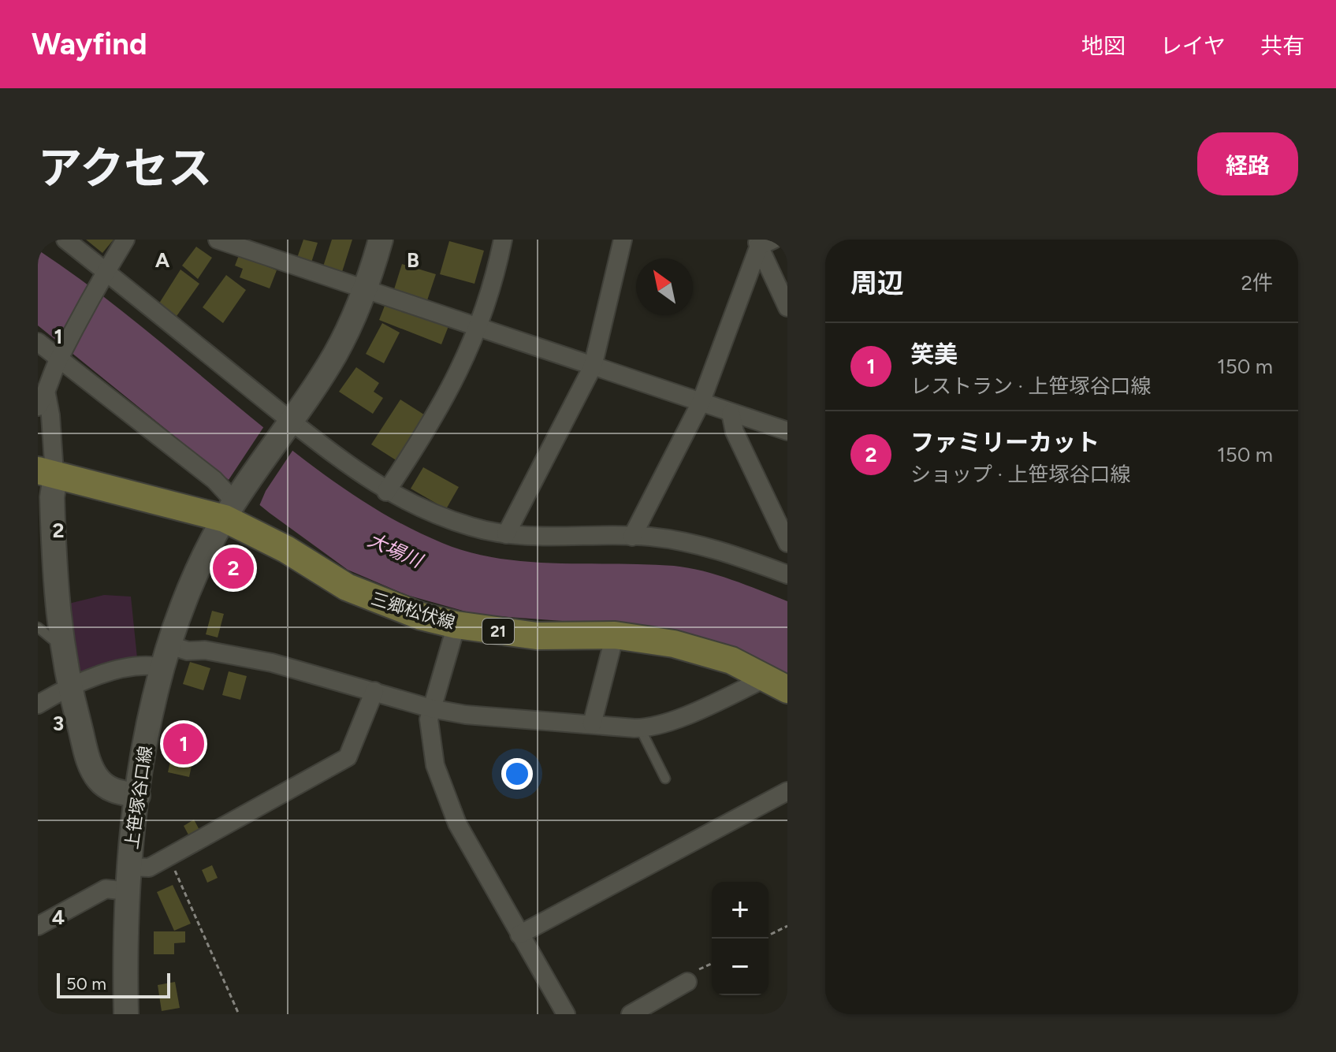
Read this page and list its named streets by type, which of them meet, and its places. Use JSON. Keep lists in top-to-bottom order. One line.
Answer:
{"streets":{"main road":["三郷松伏線","21"],"street":["上笹塚谷口線"]},"crossings":[["三郷松伏線","上笹塚谷口線"]],"water":["大場川"],"scale_bar":"50 m","north":"top left","page":{"header":"Wayfind","nav":["地図","レイヤ","共有"],"title":"アクセス","buttons":"経路","heading":["周辺","2件"],"list":[{"mark":"1","name":"笑美","note":"レストラン · 上笹塚谷口線","value":"150 m"},{"mark":"2","name":"ファミリーカット","note":"ショップ · 上笹塚谷口線","value":"150 m"}],"pins":["2","1"],"map_buttons":["+","−"],"scale":"50 m"},"grid":{"columns":["A","B"],"rows":["1","2","3","4"]}}
